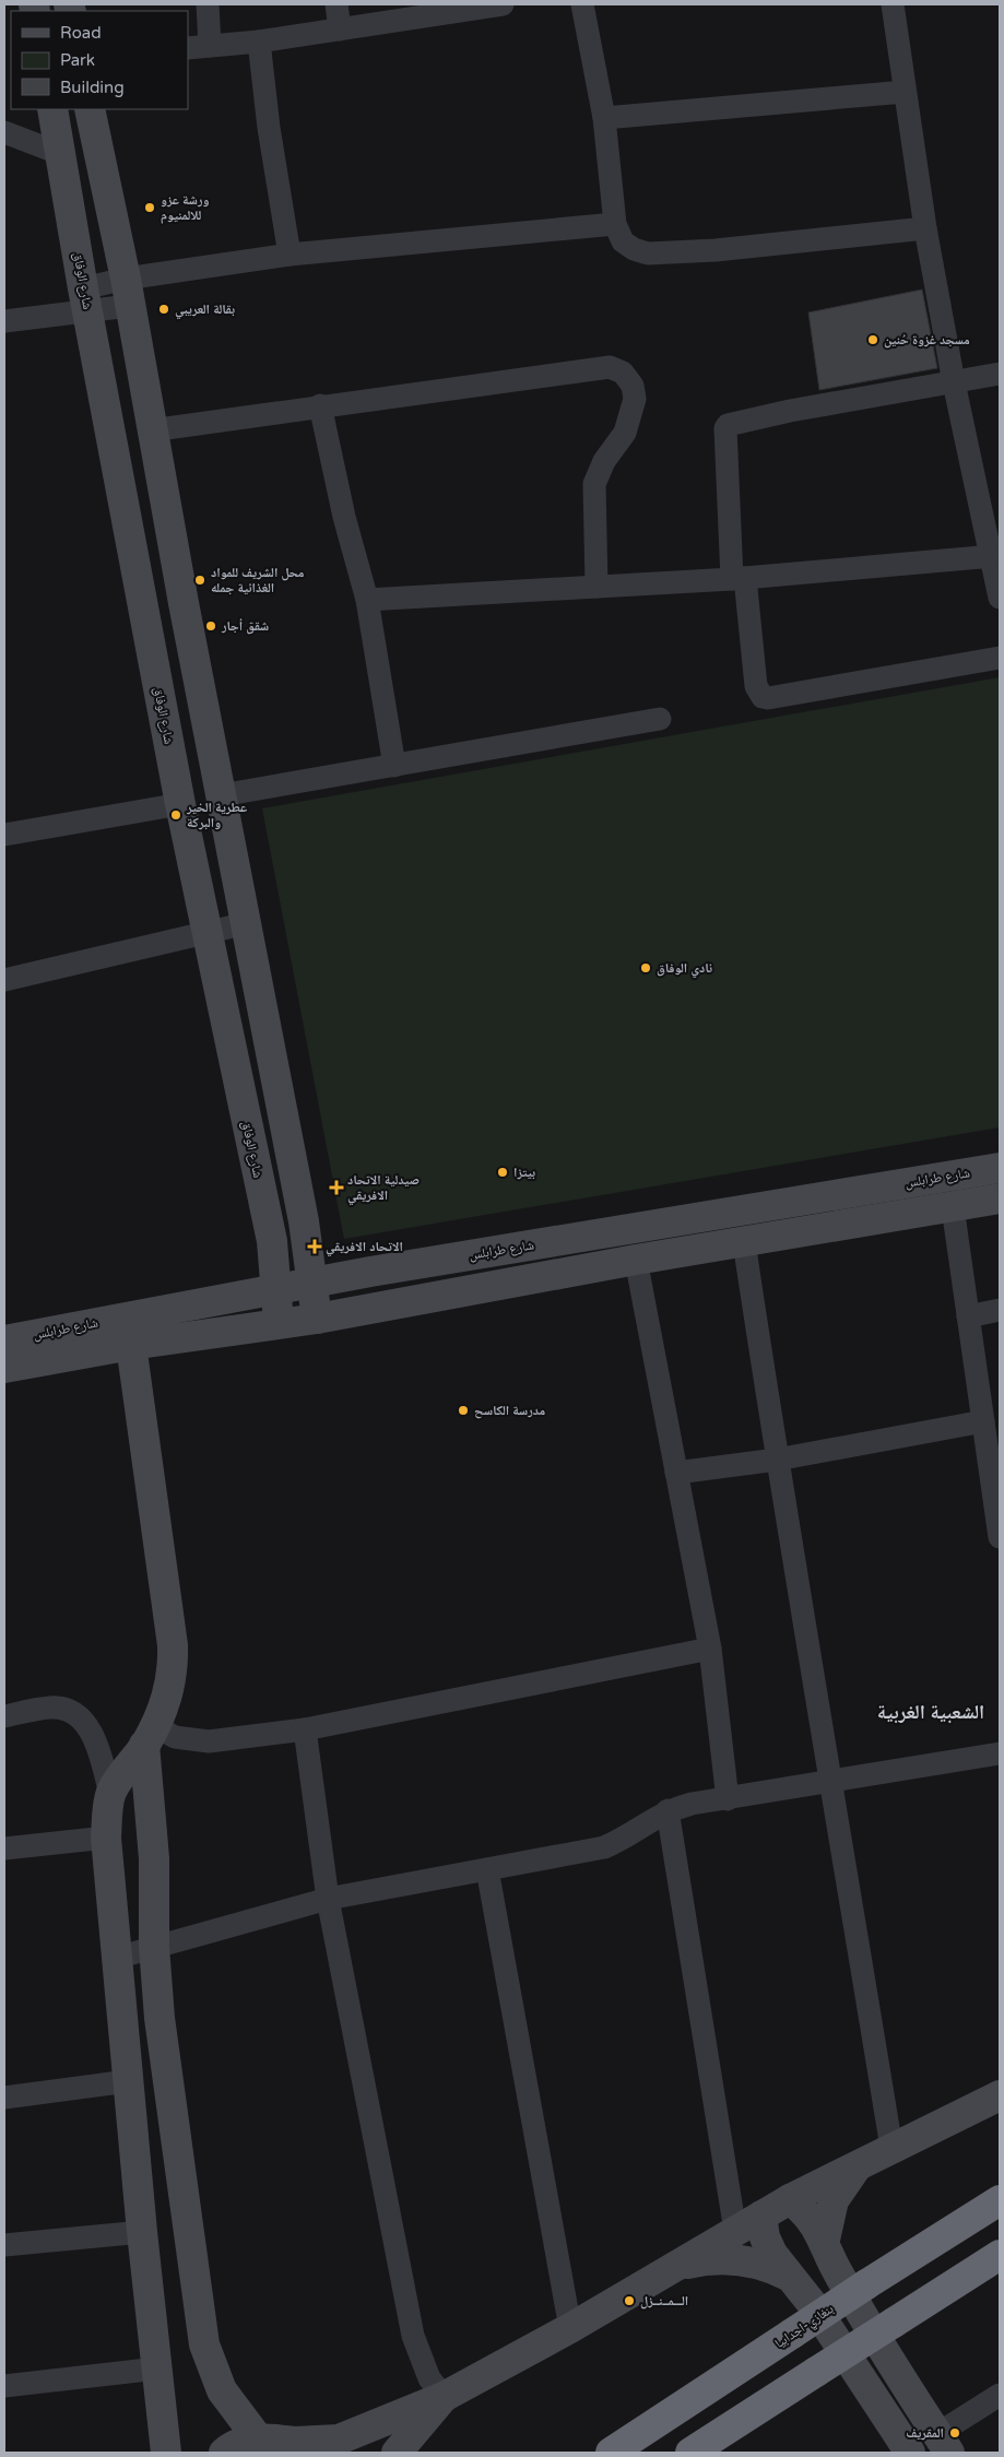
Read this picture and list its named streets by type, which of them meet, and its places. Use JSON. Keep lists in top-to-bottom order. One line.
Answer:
{"streets":{"highway":["بنغازي-اجدابيا"],"street":["شارع الوفاق","شارع طرابلس"]},"crossings":[["شارع الوفاق","شارع طرابلس"]],"districts":["الشعبية الغربية"],"places":{"other":["ورشة عزو للالمنيوم","بقالة العريبي","مسجد غزوة حُنين","محل الشريف للمواد الغذائية جمله","شقق أجار","عطرية الخير والبركة","نادي الوفاق","بيتزا","مدرسة الكاسح","الـــمــنــزل","المقريف"],"health":["صيدلية الاتحاد الافريقي","الاتحاد الافريقي"]},"legend":["Road","Park","Building"]}
